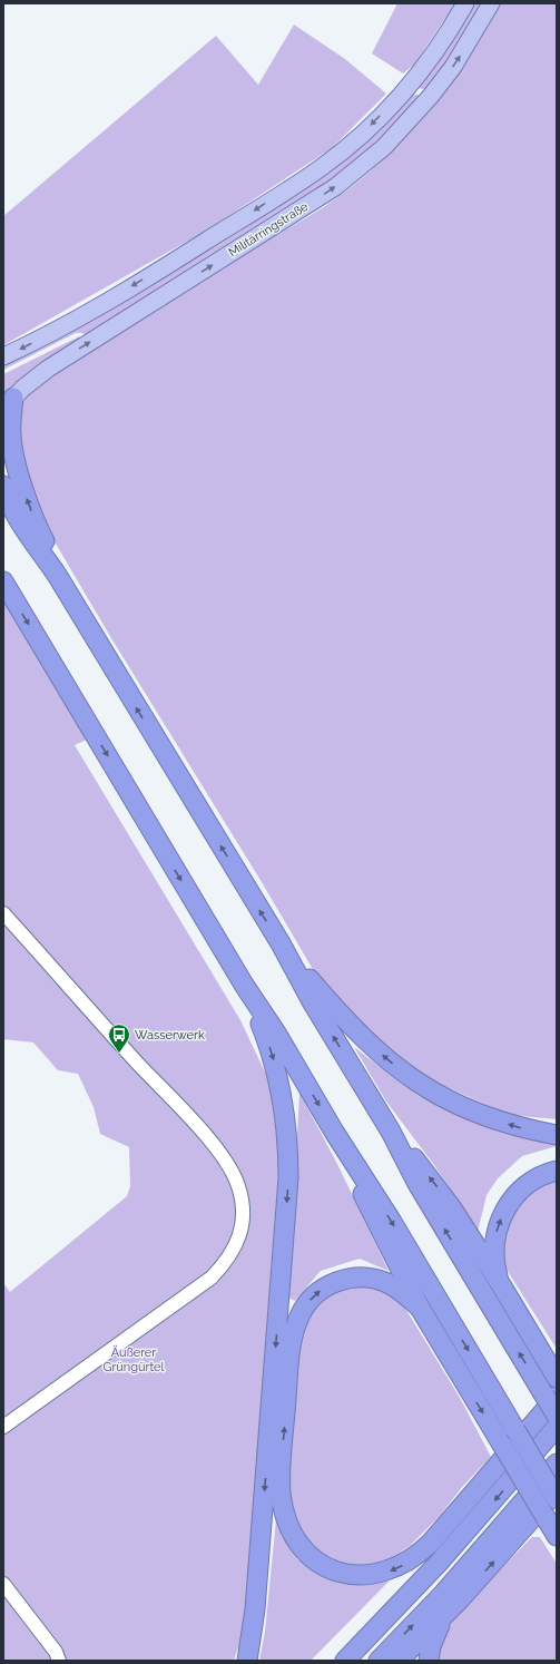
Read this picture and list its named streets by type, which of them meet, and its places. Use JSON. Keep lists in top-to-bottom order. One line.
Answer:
{"streets":{"main road":["Militärringstraße"]},"parks":["Äußerer Grüngürtel"],"places":{"bus stop":["Wasserwerk"]}}
